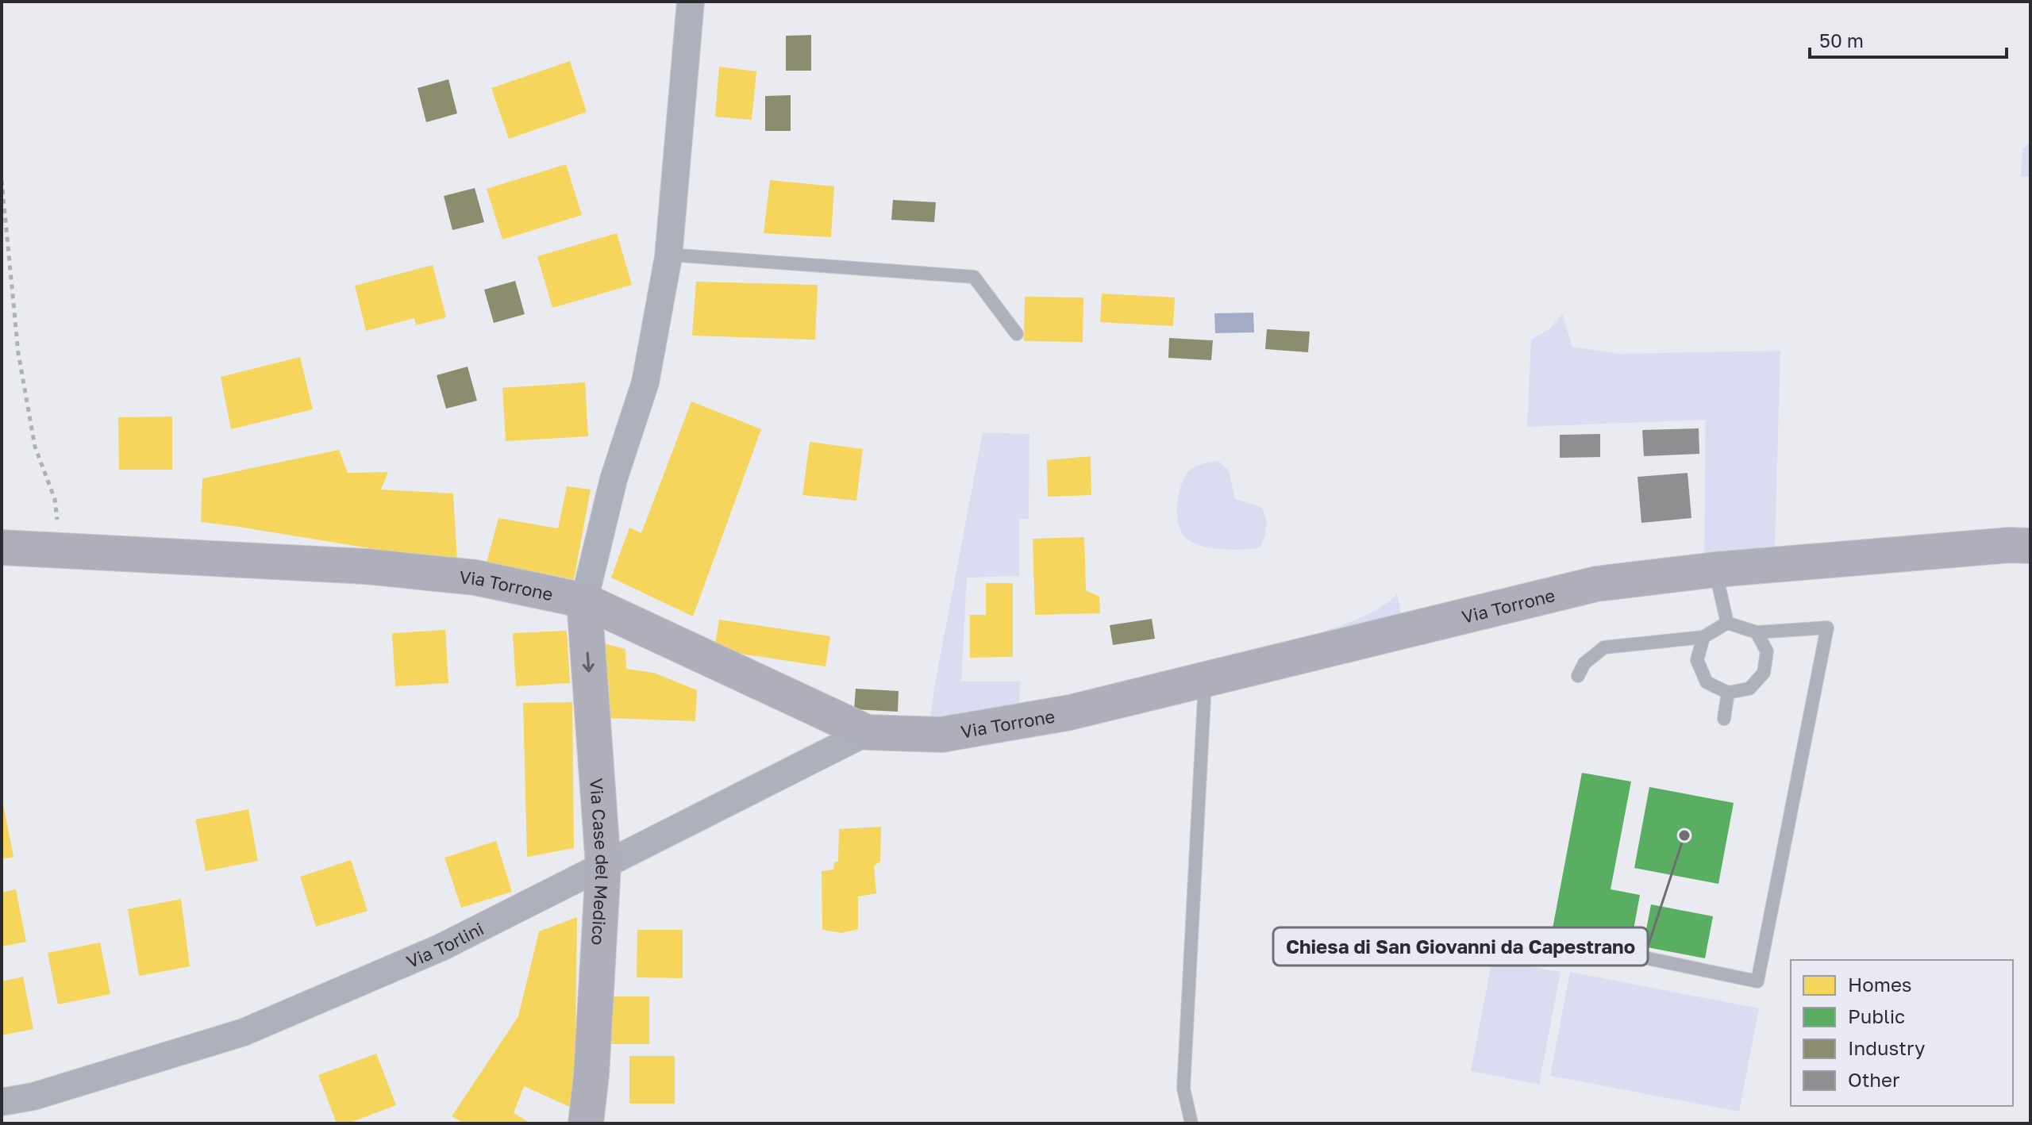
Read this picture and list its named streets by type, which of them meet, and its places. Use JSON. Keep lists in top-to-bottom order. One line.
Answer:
{"streets":{"main road":["Via Torrone","Via Case del Medico"],"street":["Via Torlini"]},"crossings":[["Via Torrone","Via Case del Medico"],["Via Torrone","Via Torlini"],["Via Case del Medico","Via Torlini"]],"one_way":["Via Case del Medico"],"places":["Chiesa di San Giovanni da Capestrano"],"legend":["Homes","Public","Industry","Other"],"scale_bar":"50 m"}
